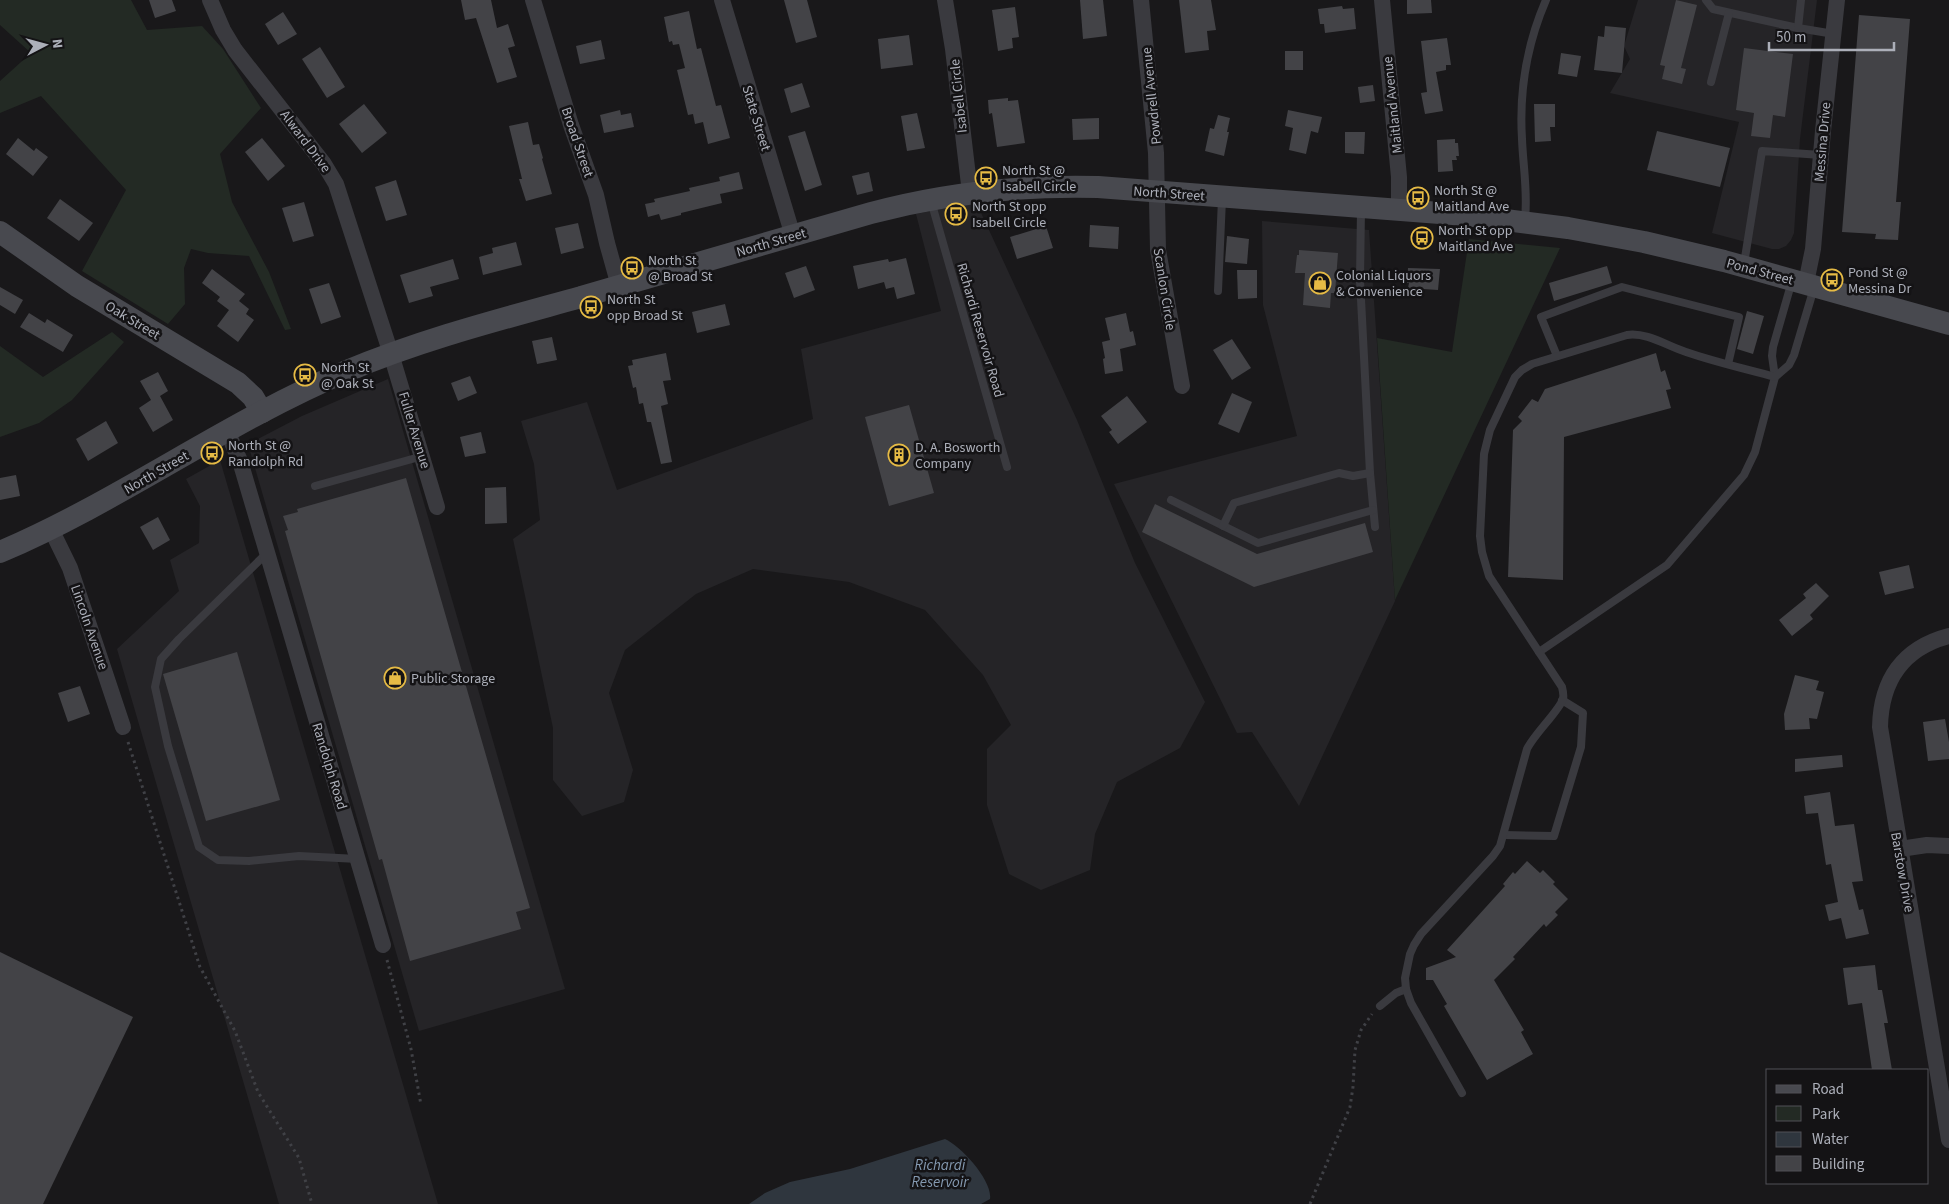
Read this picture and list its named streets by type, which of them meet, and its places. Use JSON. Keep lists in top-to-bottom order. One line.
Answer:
{"streets":{"main road":["North Street","Pond Street","Oak Street"],"street":["Isabell Circle","Powdrell Avenue","Maitland Avenue","State Street","Alward Drive","Broad Street","Messina Drive","Scanlon Circle","Fuller Avenue","Lincoln Avenue","Randolph Road","Barstow Drive"],"lane":["Richardi Reservoir Road"]},"crossings":[["Isabell Circle","North Street"],["Powdrell Avenue","North Street"],["Powdrell Avenue","Scanlon Circle"],["Maitland Avenue","North Street"],["State Street","North Street"],["Alward Drive","North Street"],["Alward Drive","Fuller Avenue"],["Broad Street","North Street"],["Messina Drive","Pond Street"],["North Street","Pond Street"],["North Street","Scanlon Circle"],["North Street","Oak Street"],["North Street","Richardi Reservoir Road"],["North Street","Fuller Avenue"],["North Street","Lincoln Avenue"],["North Street","Randolph Road"]],"water":["Richardi Reservoir"],"places":{"bus stop":["North St @ Isabell Circle","North St @ Maitland Ave","North St opp Isabell Circle","North St opp Maitland Ave","North St @ Broad St","Pond St @ Messina Dr","North St opp Broad St","North St @ Oak St","North St @ Randolph Rd"],"shop":["Colonial Liquors & Convenience","Public Storage"],"building":["D. A. Bosworth Company"]},"legend":["Road","Park","Water","Building"],"scale_bar":"50 m","north":"right"}
